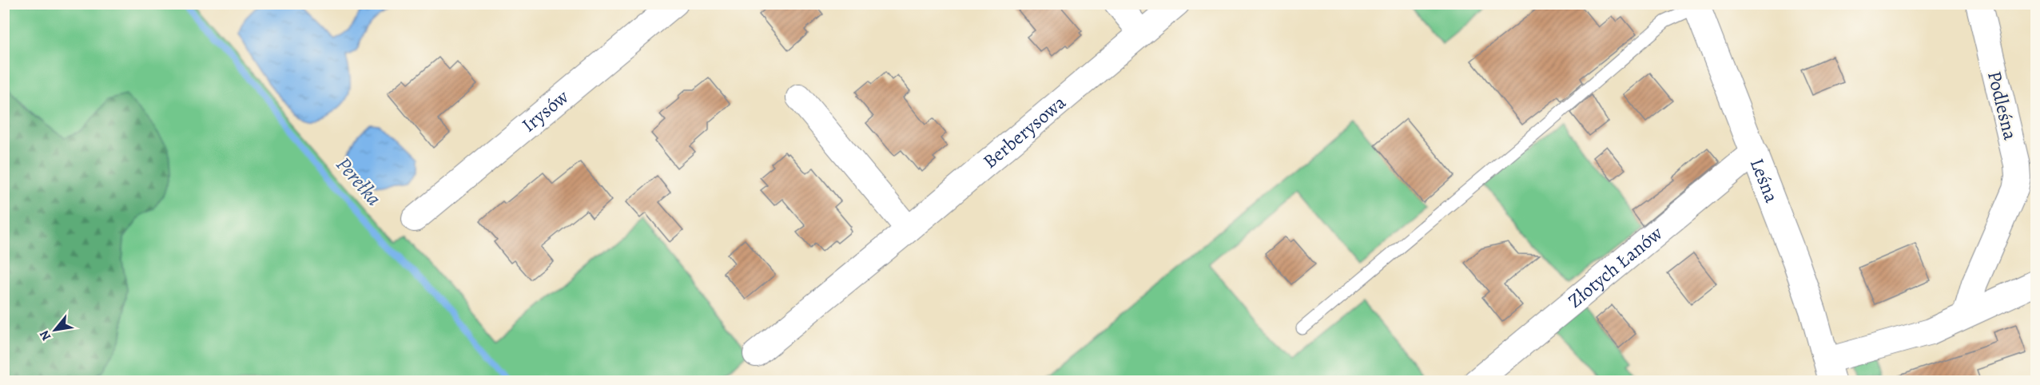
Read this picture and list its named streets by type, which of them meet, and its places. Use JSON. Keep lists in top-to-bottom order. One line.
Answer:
{"streets":{"street":["Podleśna","Irysów","Berberysowa","Leśna","Złotych Łanów"]},"crossings":[["Podleśna","Leśna"],["Leśna","Złotych Łanów"]],"water":["Perełka"],"north":"bottom left"}
